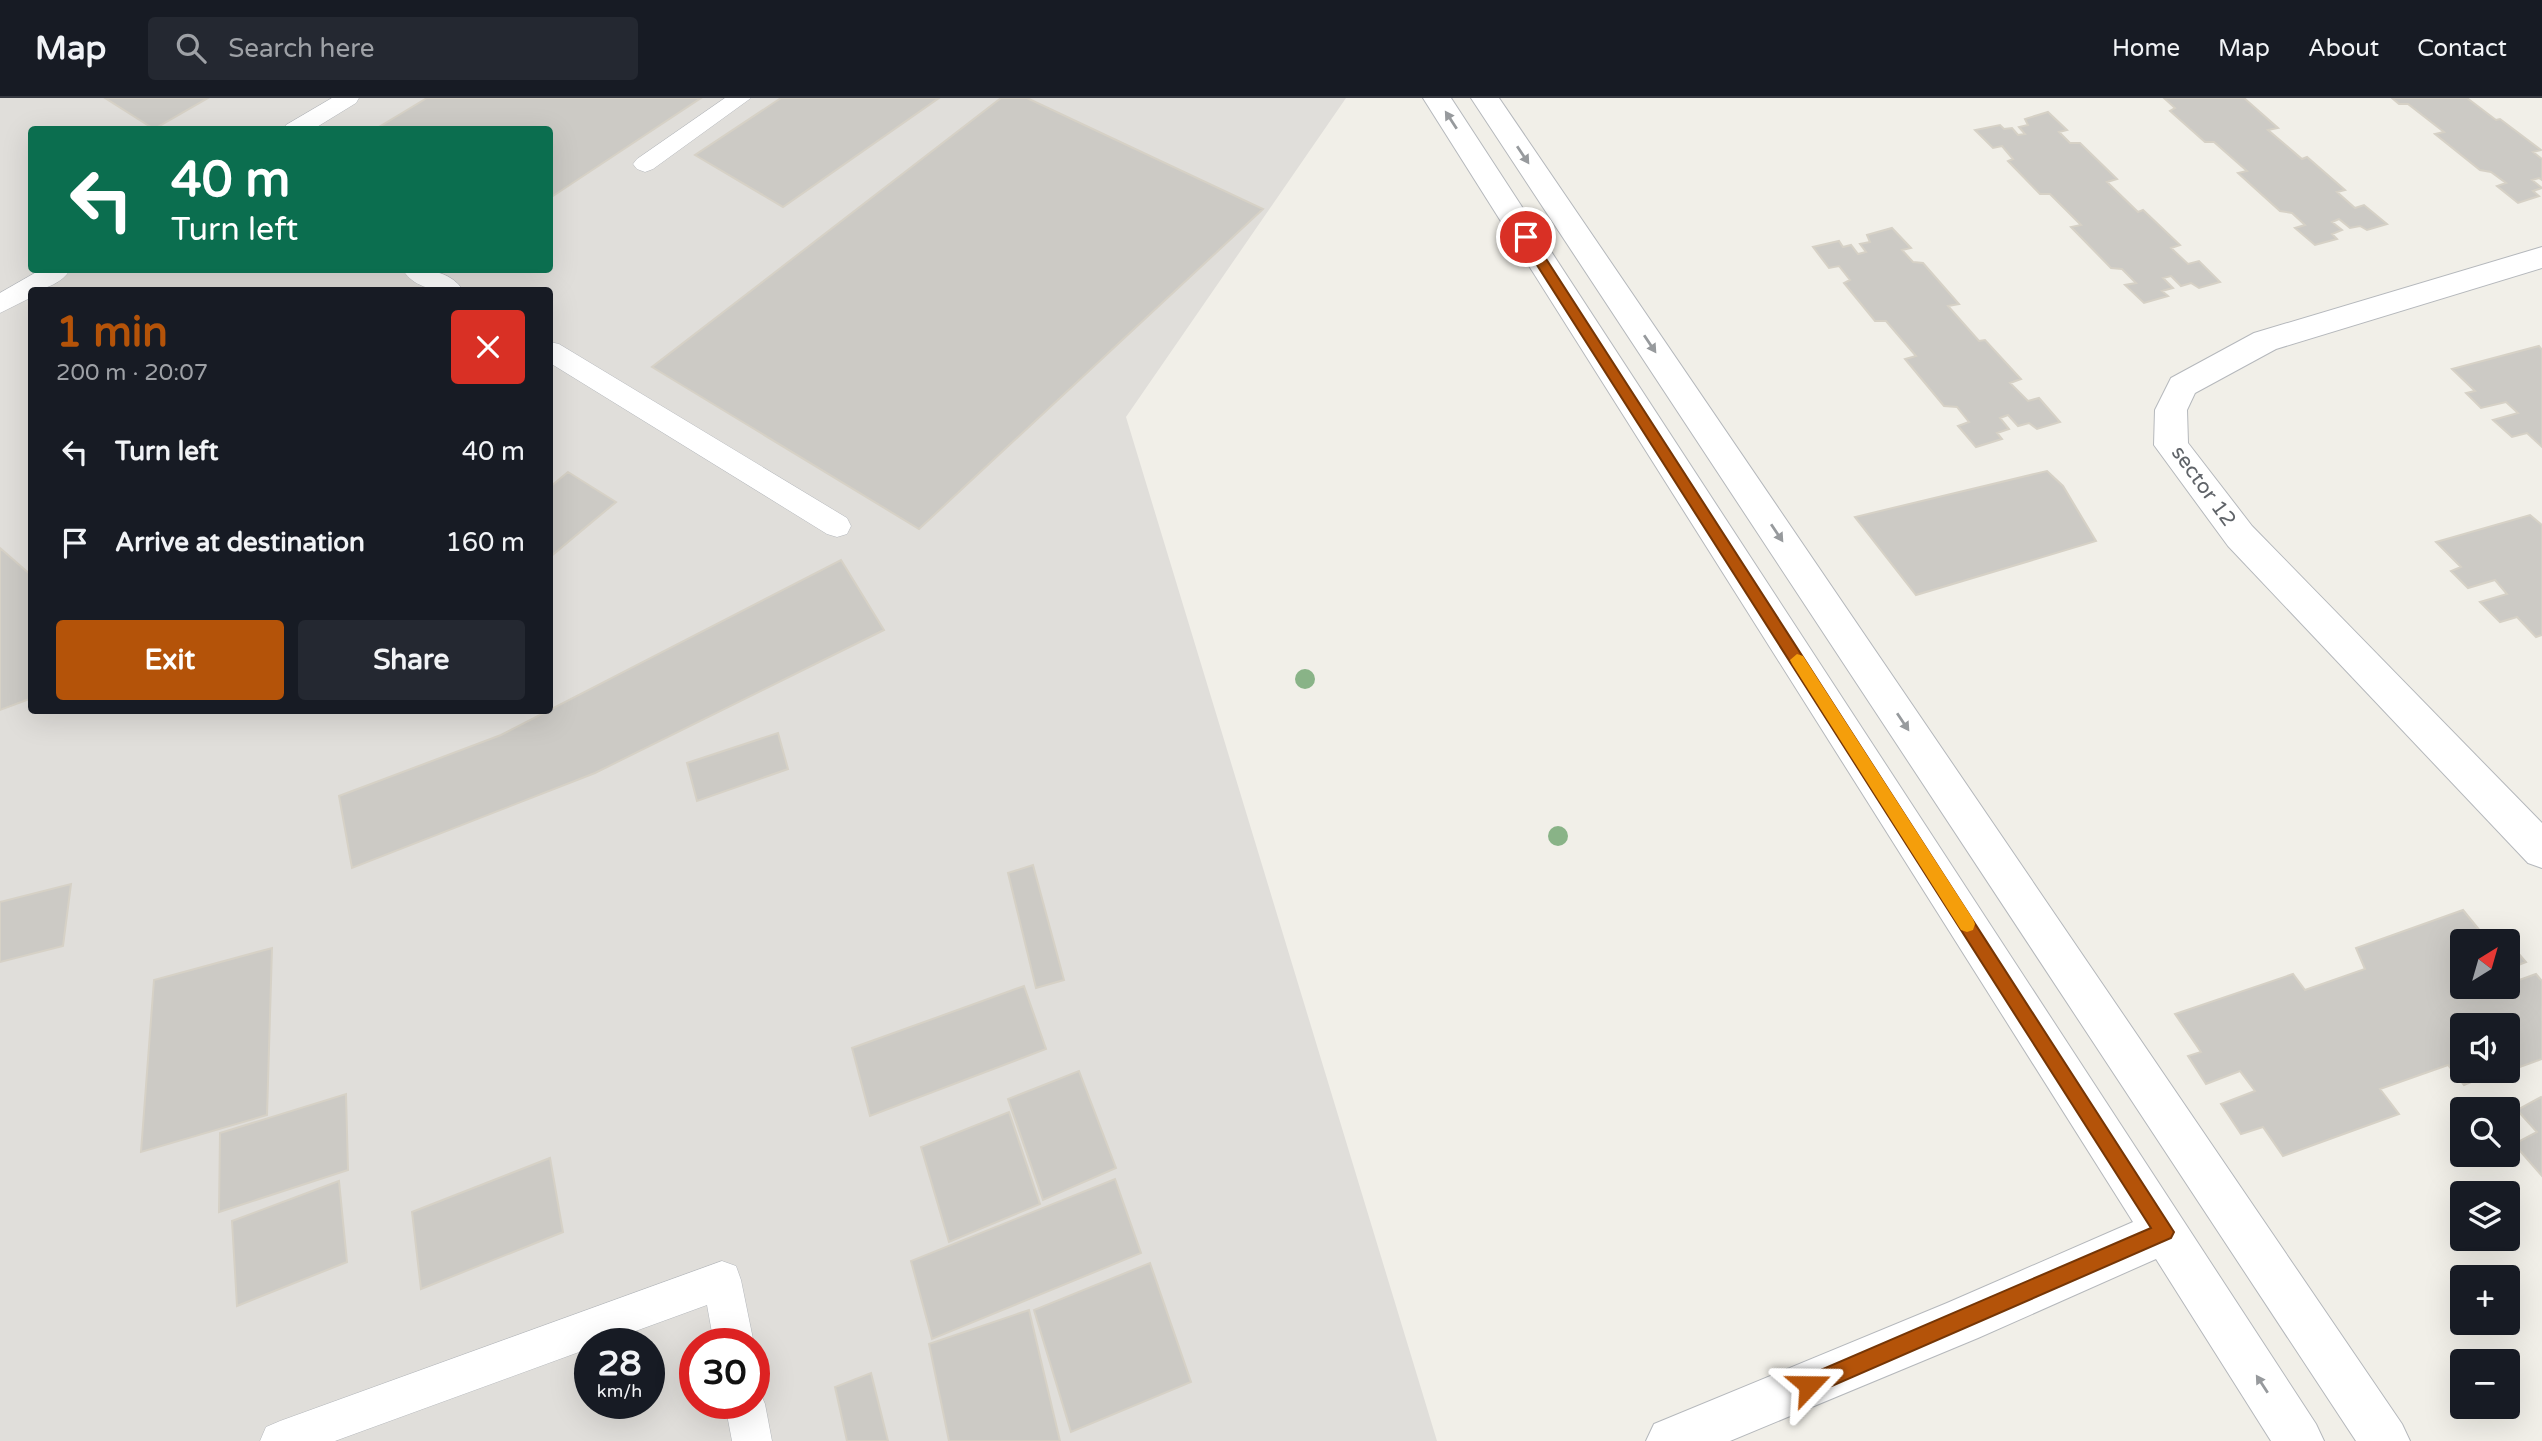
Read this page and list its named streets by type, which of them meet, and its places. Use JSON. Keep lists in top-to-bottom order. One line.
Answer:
{"streets":{"street":["sector 12"]},"north":"top right","page":{"header":"Map","search":"Search here","nav":["Home","Map","About","Contact"],"turn":["40 m","Turn left"],"heading":["1 min","200 m · 20:07"],"list":[{"name":"Turn left","value":"40 m"},{"name":"Arrive at destination","value":"160 m"}],"buttons":["Exit","Share"],"map_buttons":["+","−"],"speed":"28 km/h","limit":"30"}}
